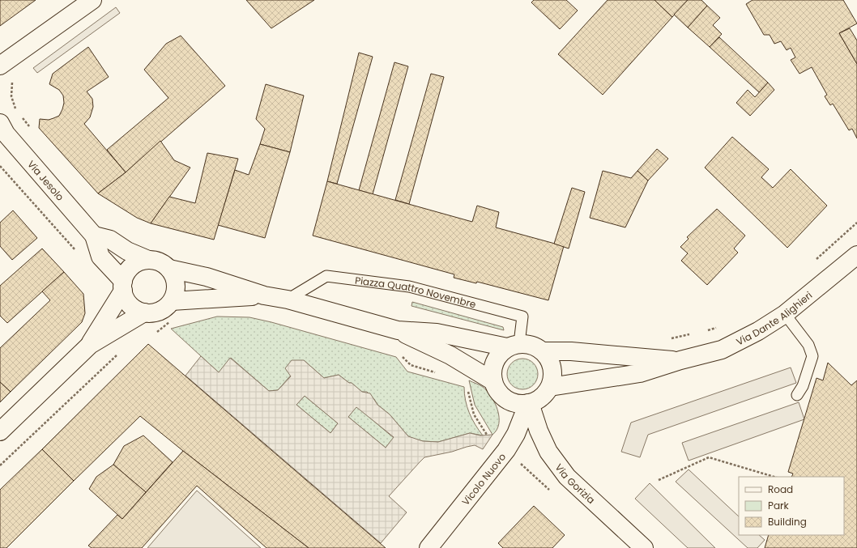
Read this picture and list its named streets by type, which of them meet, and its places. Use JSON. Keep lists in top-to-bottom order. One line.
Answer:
{"streets":{"street":["Via Jesolo","Via Dante Alighieri","Vicolo Nuovo","Via Gorizia"],"lane":["Piazza Quattro Novembre"]},"crossings":[["Piazza Quattro Novembre","Via Dante Alighieri"],["Piazza Quattro Novembre","Vicolo Nuovo"],["Piazza Quattro Novembre","Via Gorizia"],["Via Dante Alighieri","Vicolo Nuovo"],["Via Dante Alighieri","Via Gorizia"],["Vicolo Nuovo","Via Gorizia"]],"legend":["Road","Park","Building"]}
